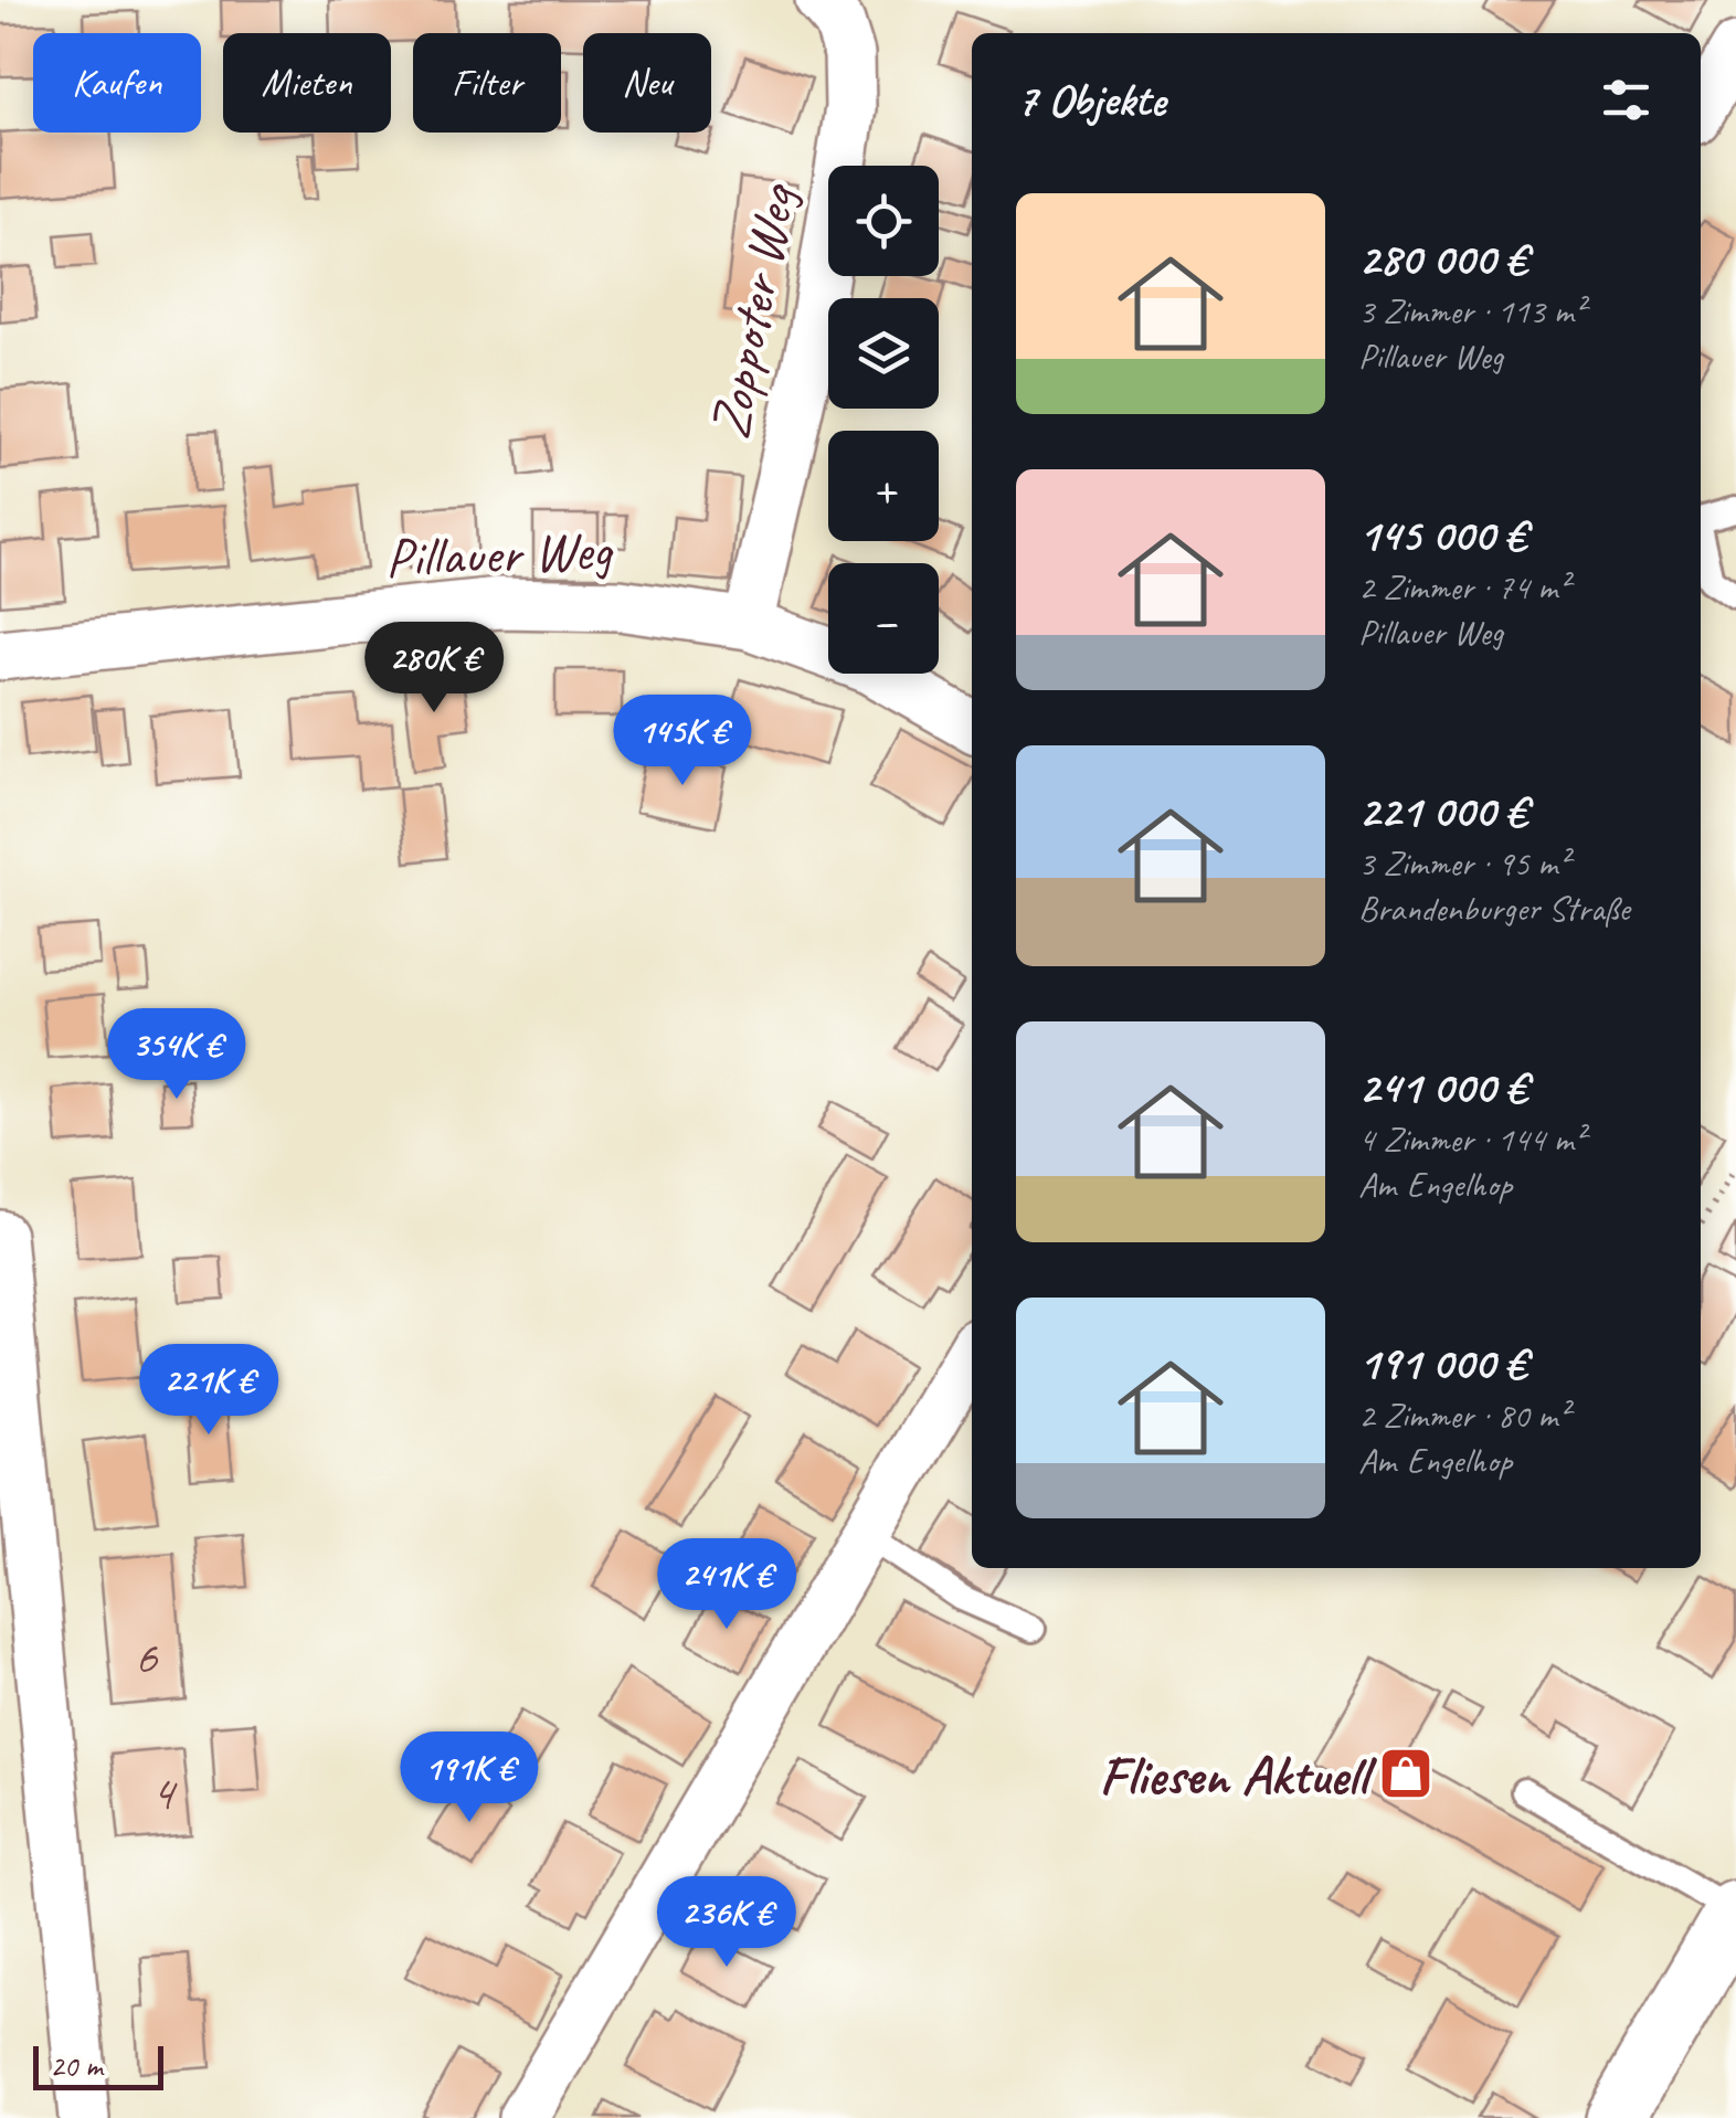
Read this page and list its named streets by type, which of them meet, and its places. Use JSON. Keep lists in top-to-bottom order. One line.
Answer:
{"streets":{"street":["Zoppoter Weg","Pillauer Weg"]},"crossings":[["Zoppoter Weg","Pillauer Weg"]],"places":{"shop":["Fliesen Aktuell"]},"house_numbers":["6","4"],"scale_bar":"20 m","page":{"chip":["Kaufen","Mieten","Filter","Neu"],"heading":"7 Objekte","map_buttons":["+","−"],"list":[{"name":"280 000 €","note":"3 Zimmer · 113 m² · Pillauer Weg"},{"name":"145 000 €","note":"2 Zimmer · 74 m² · Pillauer Weg"},{"name":"221 000 €","note":"3 Zimmer · 95 m² · Brandenburger Straße"},{"name":"241 000 €","note":"4 Zimmer · 144 m² · Am Engelhop"},{"name":"191 000 €","note":"2 Zimmer · 80 m² · Am Engelhop"}],"price":["280K €","145K €","354K €","221K €","241K €","191K €","236K €"],"scale":"20 m"}}
